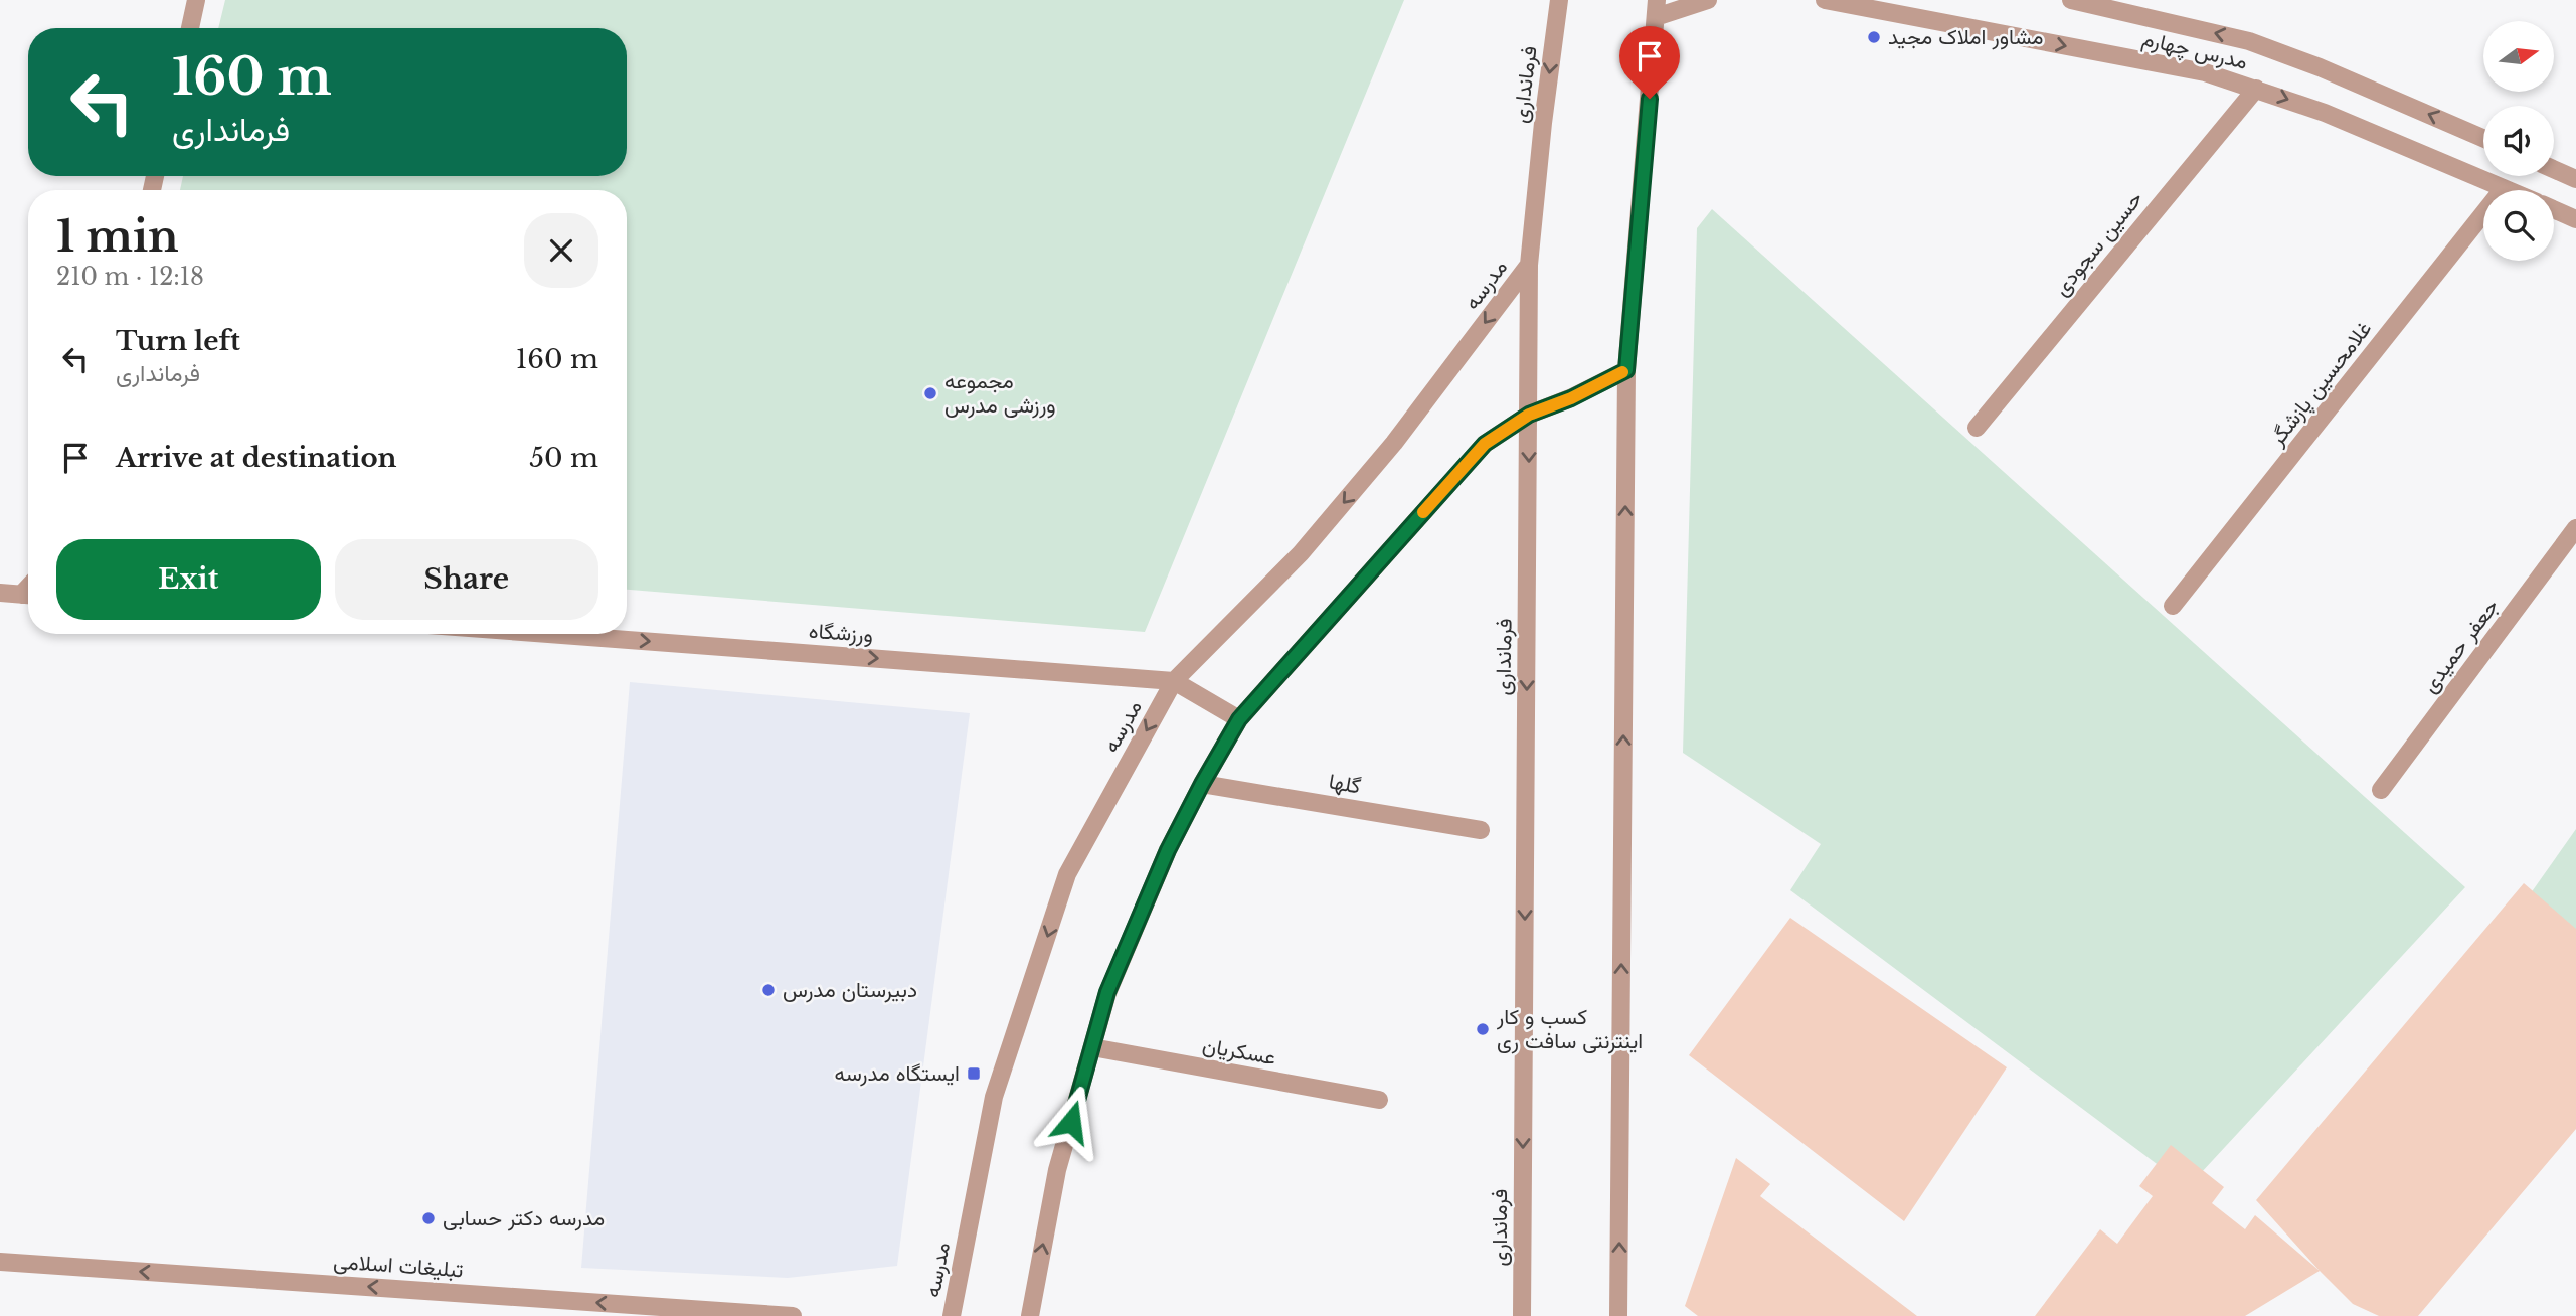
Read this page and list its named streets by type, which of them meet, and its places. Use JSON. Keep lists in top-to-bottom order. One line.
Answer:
{"streets":{"street":["مدرس چهارم","فرمانداری","حسین سجودی","مدرسه","غلامحسین پازشگر","ورزشگاه","جعفر حمیدی","گلها","عسکریان","تبلیغات اسلامی"]},"crossings":[["مدرس چهارم","حسین سجودی"],["مدرس چهارم","غلامحسین پازشگر"],["فرمانداری","مدرسه"],["مدرسه","ورزشگاه"]],"one_way":["ورزشگاه","تبلیغات اسلامی"],"places":{"other":["مشاور املاک مجید","مجموعه ورزشی مدرس","دبیرستان مدرس","کسب و کار اینترنتی سافت ری","مدرسه دکتر حسابی"],"transit":["ایستگاه مدرسه"]},"north":"right","page":{"turn":["160 m","فرمانداری"],"heading":["1 min","210 m · 12:18"],"list":[{"name":"Turn left","note":"فرمانداری","value":"160 m"},{"name":"Arrive at destination","value":"50 m"}],"buttons":["Exit","Share"]}}
